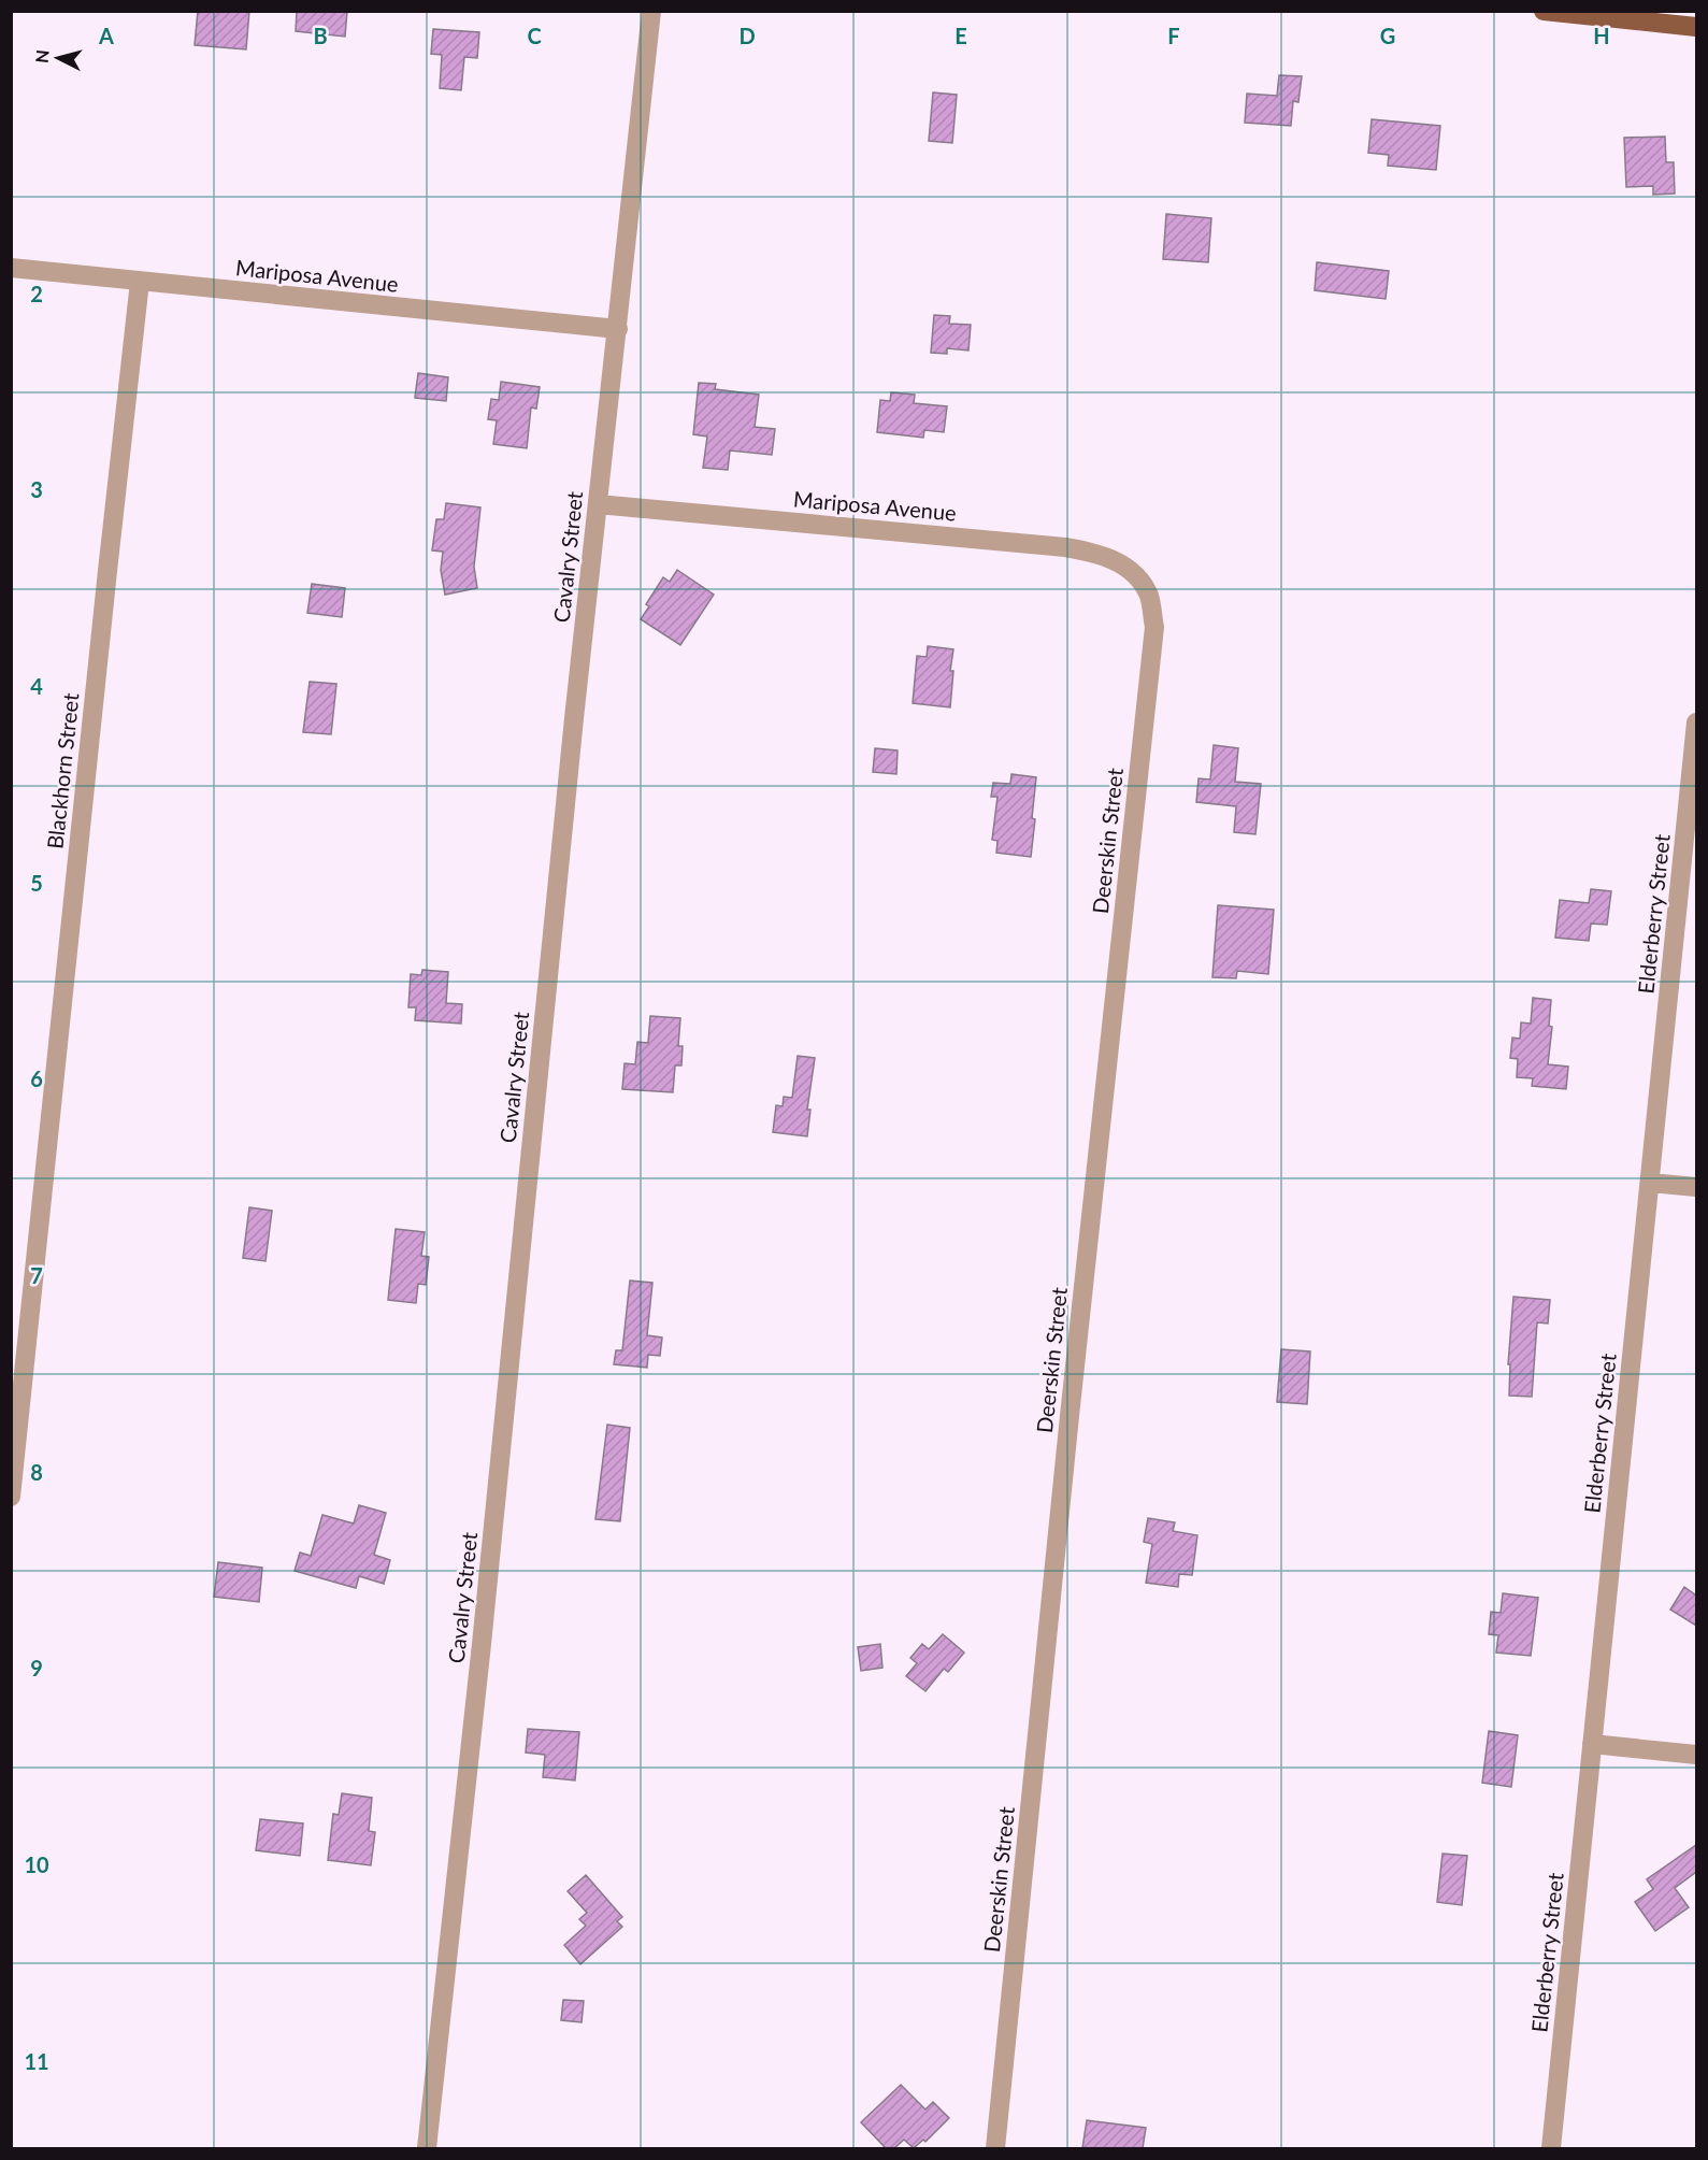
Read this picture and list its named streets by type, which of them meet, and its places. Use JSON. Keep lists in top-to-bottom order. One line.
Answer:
{"streets":{"street":["Mariposa Avenue","Cavalry Street","Blackhorn Street","Deerskin Street","Elderberry Street"]},"crossings":[["Mariposa Avenue","Cavalry Street"],["Mariposa Avenue","Blackhorn Street"],["Mariposa Avenue","Deerskin Street"]],"north":"left","grid":{"columns":["A","B","C","D","E","F","G","H"],"rows":["2","3","4","5","6","7","8","9","10","11"]}}
